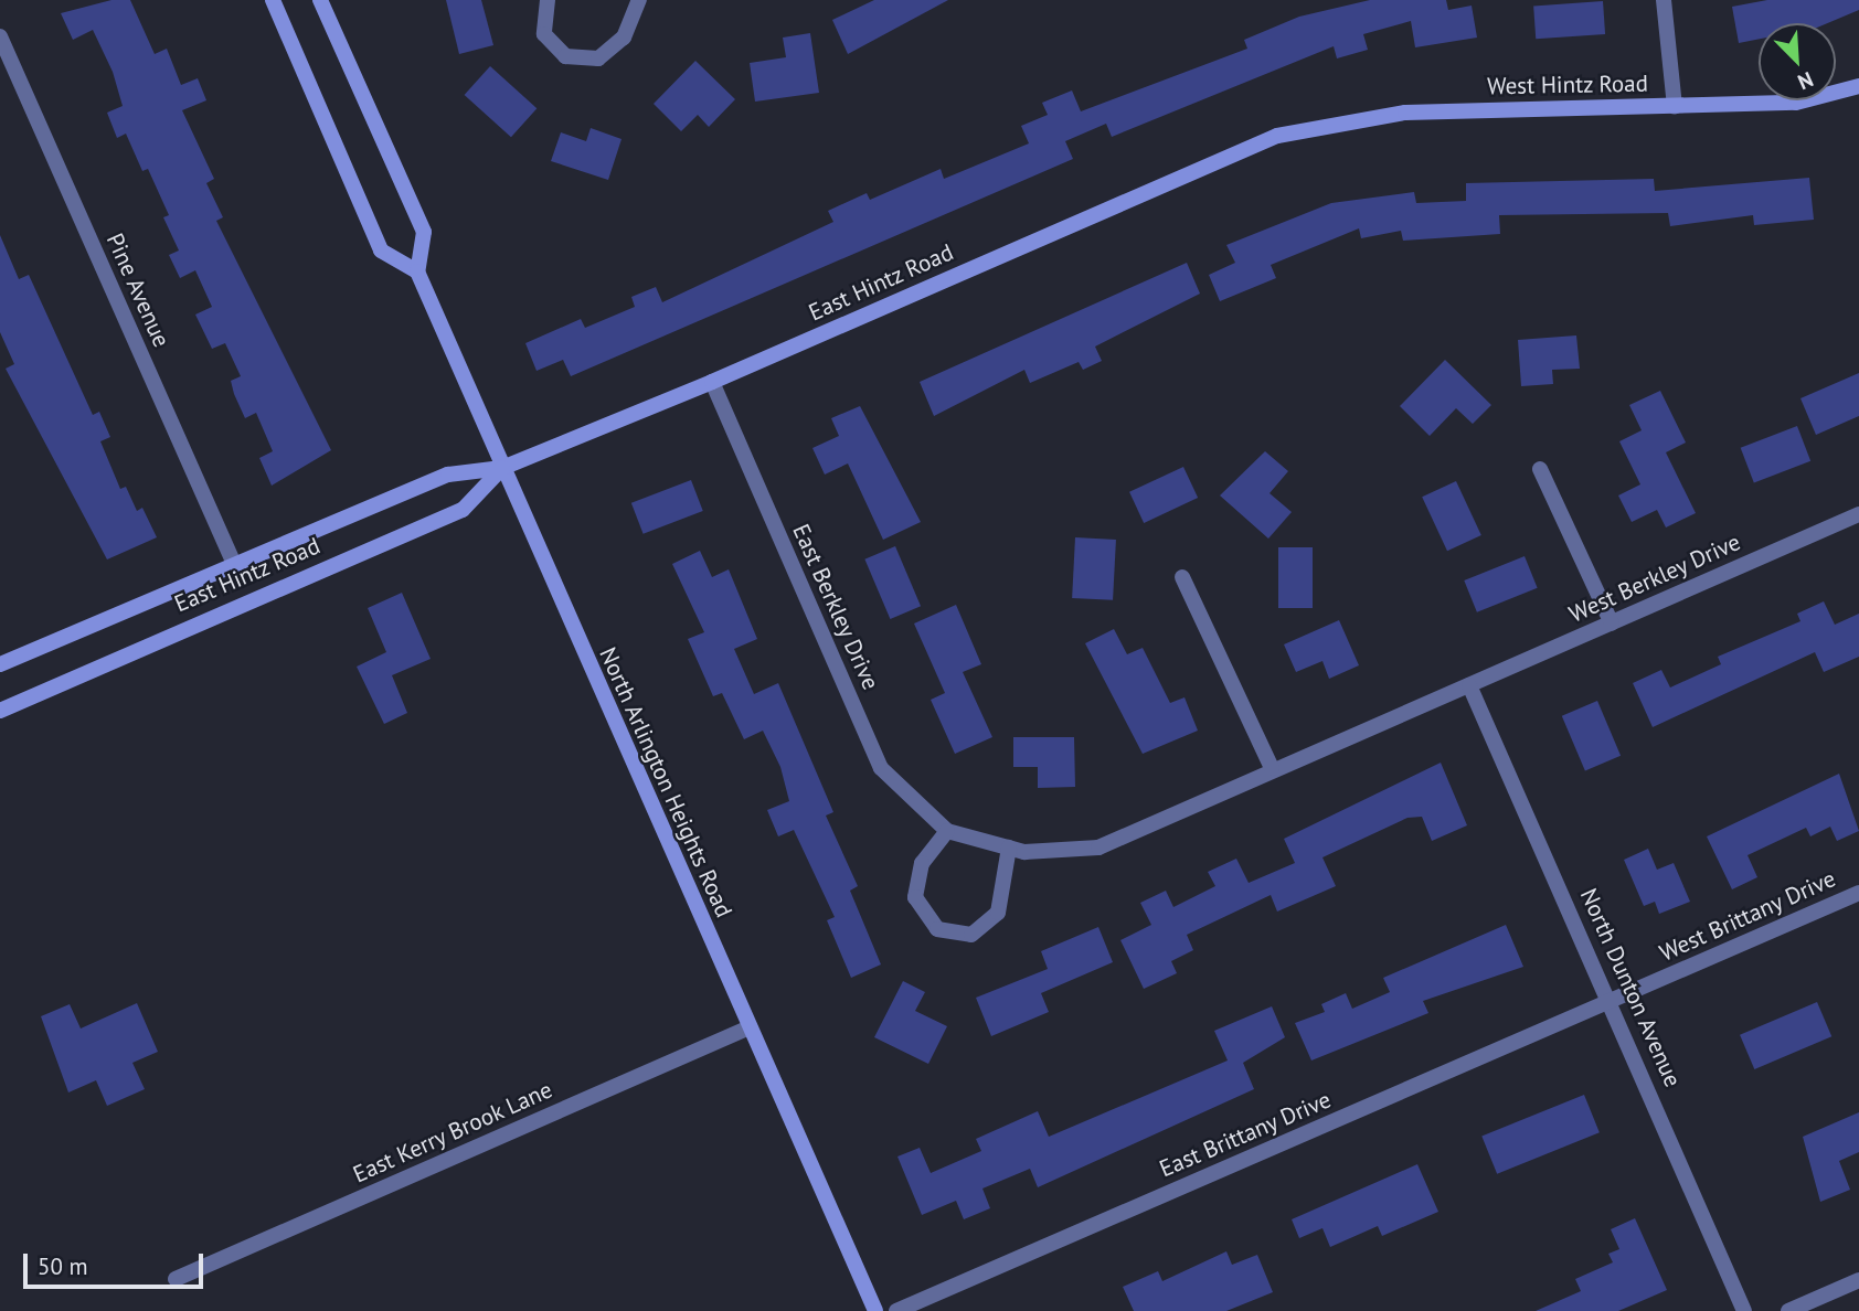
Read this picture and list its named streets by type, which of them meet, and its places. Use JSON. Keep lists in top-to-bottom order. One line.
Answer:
{"streets":{"main road":["West Hintz Road","East Hintz Road","North Arlington Heights Road"],"street":["Pine Avenue","West Berkley Drive","East Berkley Drive","West Brittany Drive","North Dunton Avenue","East Kerry Brook Lane","East Brittany Drive"]},"crossings":[["West Hintz Road","East Hintz Road"],["East Hintz Road","Pine Avenue"],["East Hintz Road","East Berkley Drive"],["East Hintz Road","North Arlington Heights Road"],["West Berkley Drive","East Berkley Drive"],["West Berkley Drive","North Dunton Avenue"],["East Berkley Drive","North Dunton Avenue"],["North Arlington Heights Road","East Kerry Brook Lane"],["West Brittany Drive","North Dunton Avenue"],["West Brittany Drive","East Brittany Drive"],["North Dunton Avenue","East Brittany Drive"]],"scale_bar":"50 m","north":"bottom right"}
